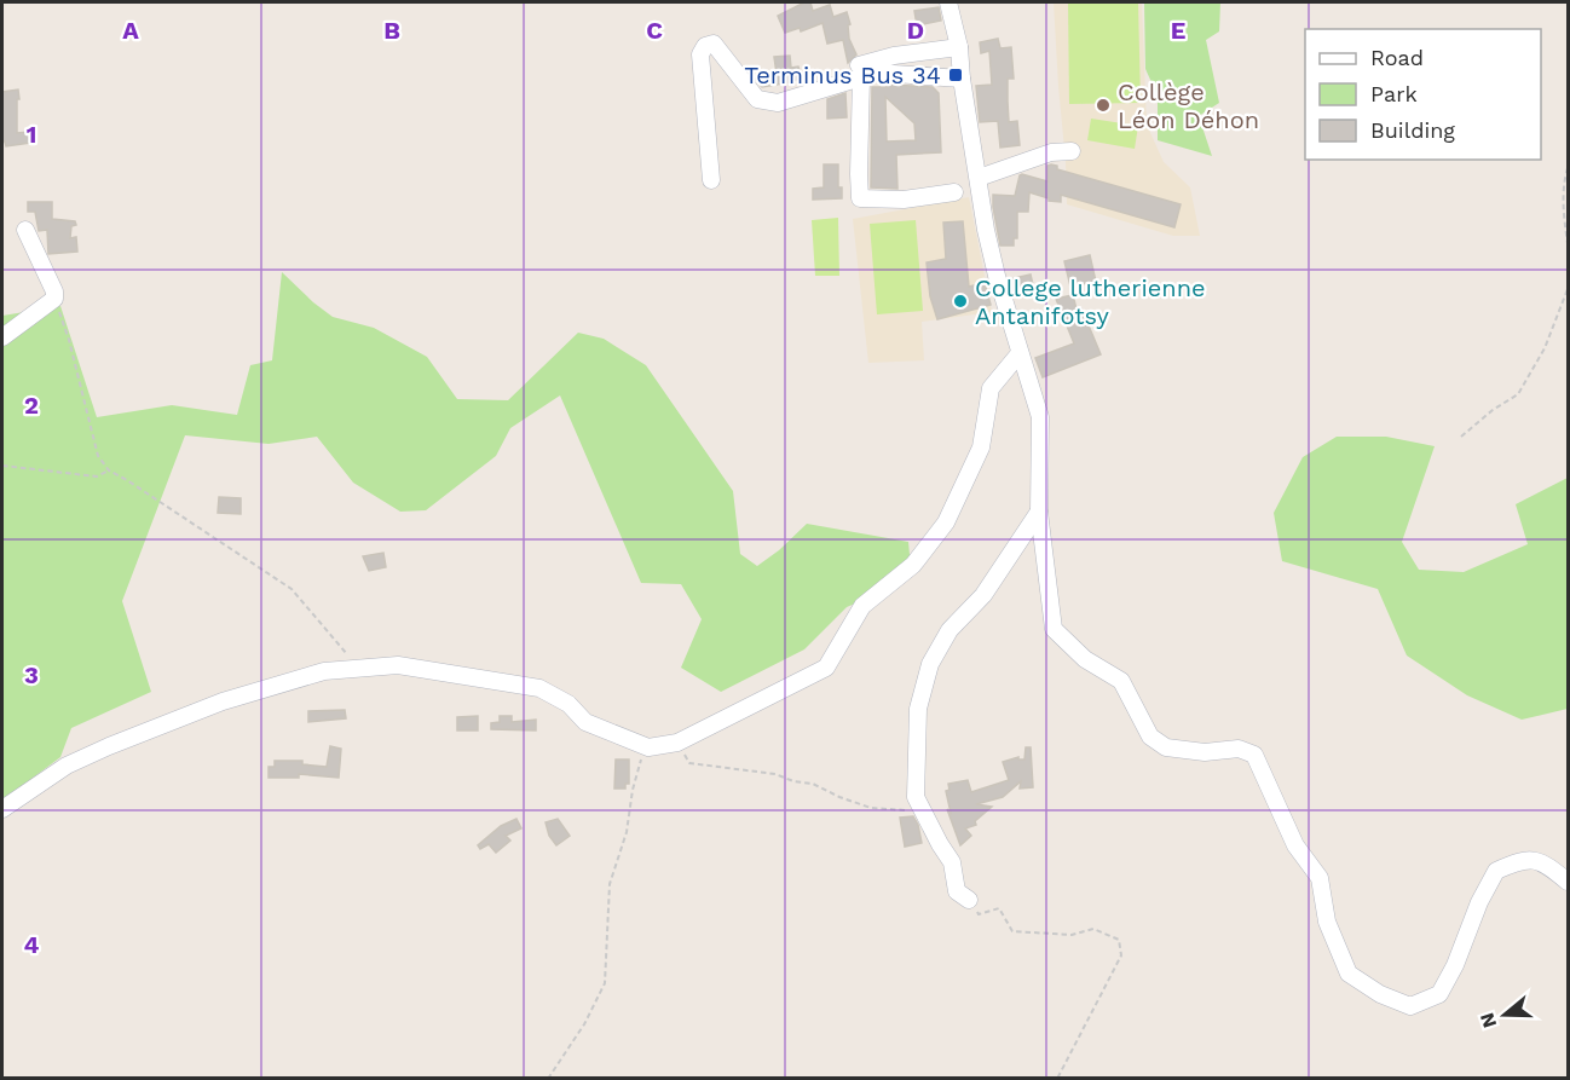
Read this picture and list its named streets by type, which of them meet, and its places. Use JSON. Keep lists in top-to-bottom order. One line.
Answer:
{"places":{"transit":["Terminus Bus 34"],"other":["Collège Léon Déhon","College lutherienne Antanifotsy"]},"legend":["Road","Park","Building"],"north":"left","grid":{"columns":["A","B","C","D","E"],"rows":["1","2","3","4"]}}
